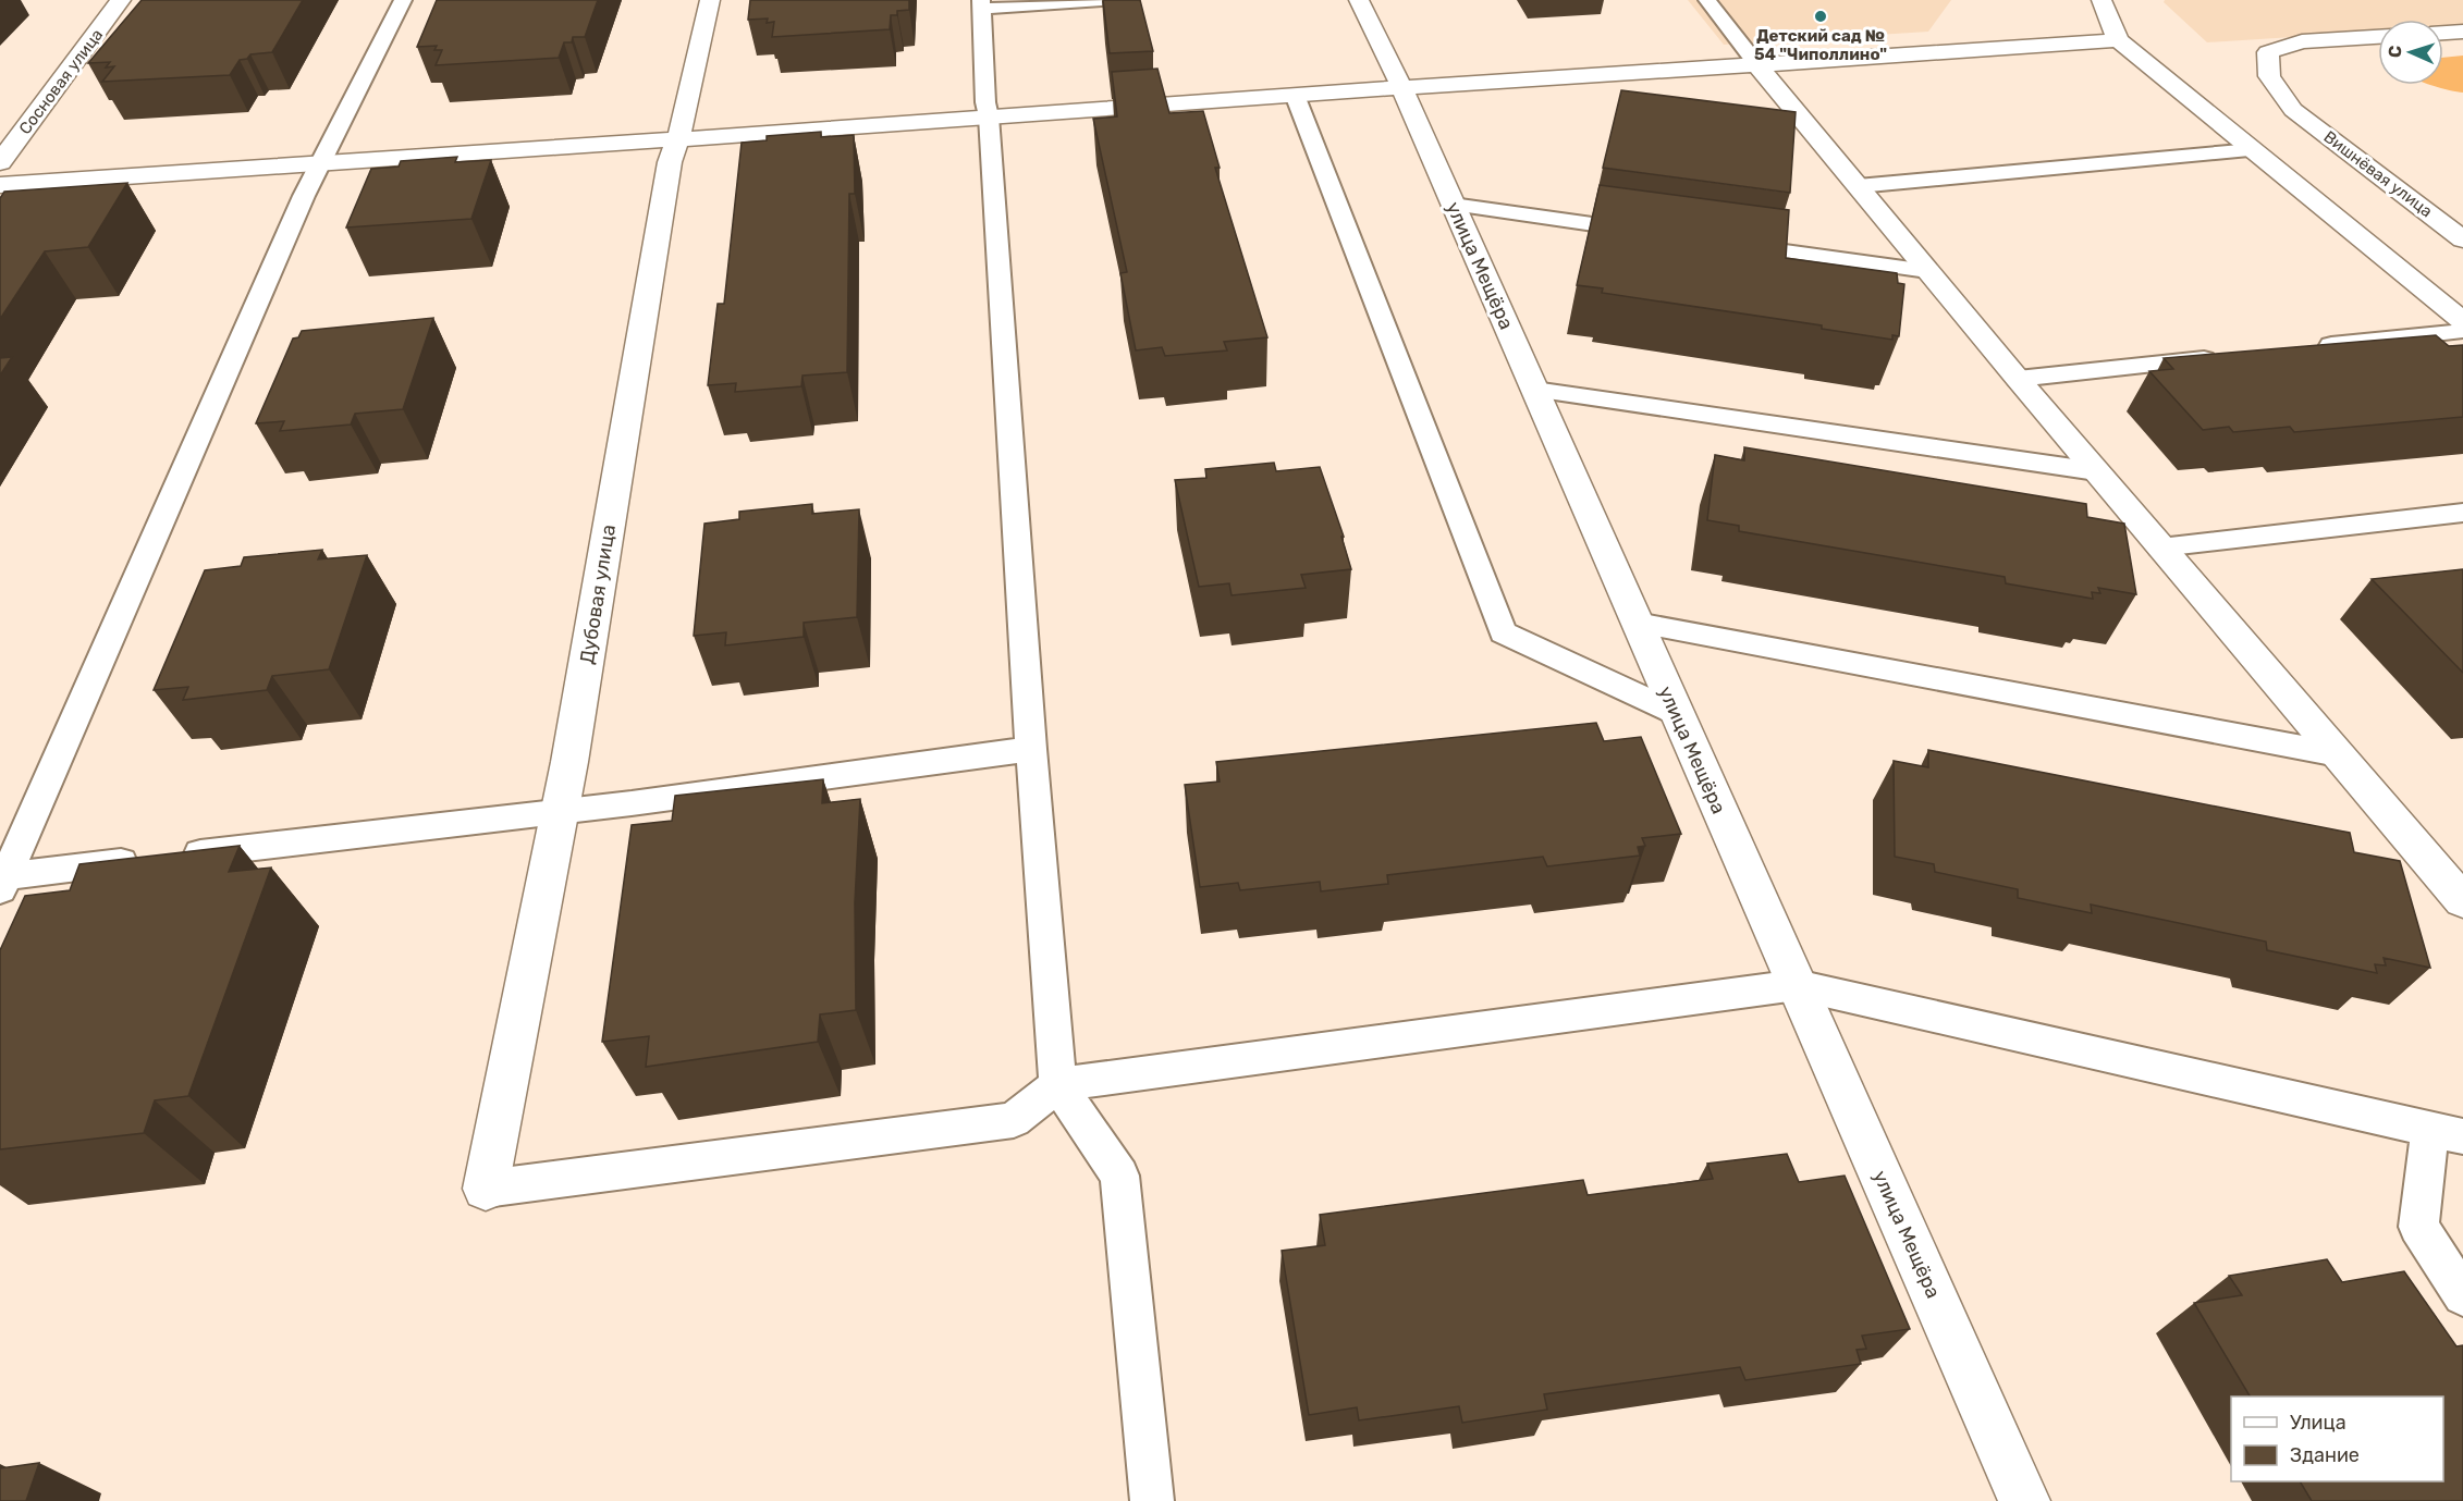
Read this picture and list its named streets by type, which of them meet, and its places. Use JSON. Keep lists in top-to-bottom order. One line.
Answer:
{"streets":{"street":["Сосновая улица","Вишнёвая улица","улица Мещёра","Дубовая улица"]},"places":["Детский сад № 54 \"Чиполлино\""],"legend":["Улица","Здание"],"north":"left"}
